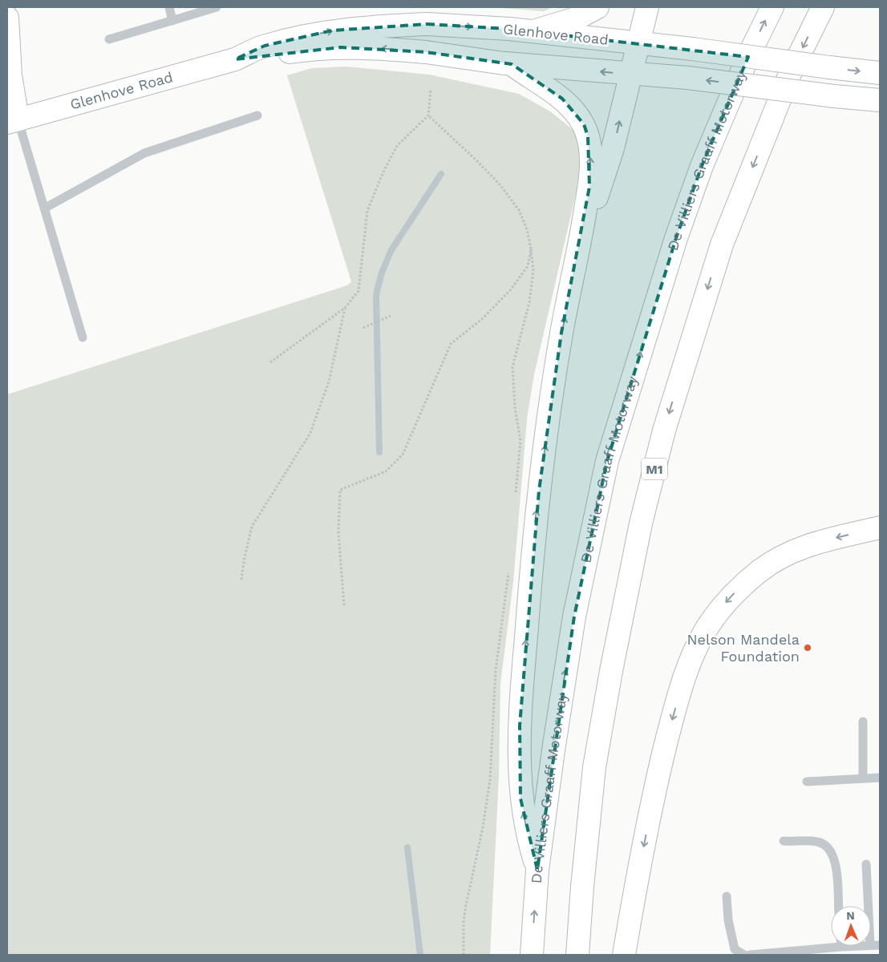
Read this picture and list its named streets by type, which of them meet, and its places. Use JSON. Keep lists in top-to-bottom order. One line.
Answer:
{"streets":{"main road":["Glenhove Road","De Villiers Graaff Motorway","M1"]},"places":["Nelson Mandela Foundation"],"north":"top"}
